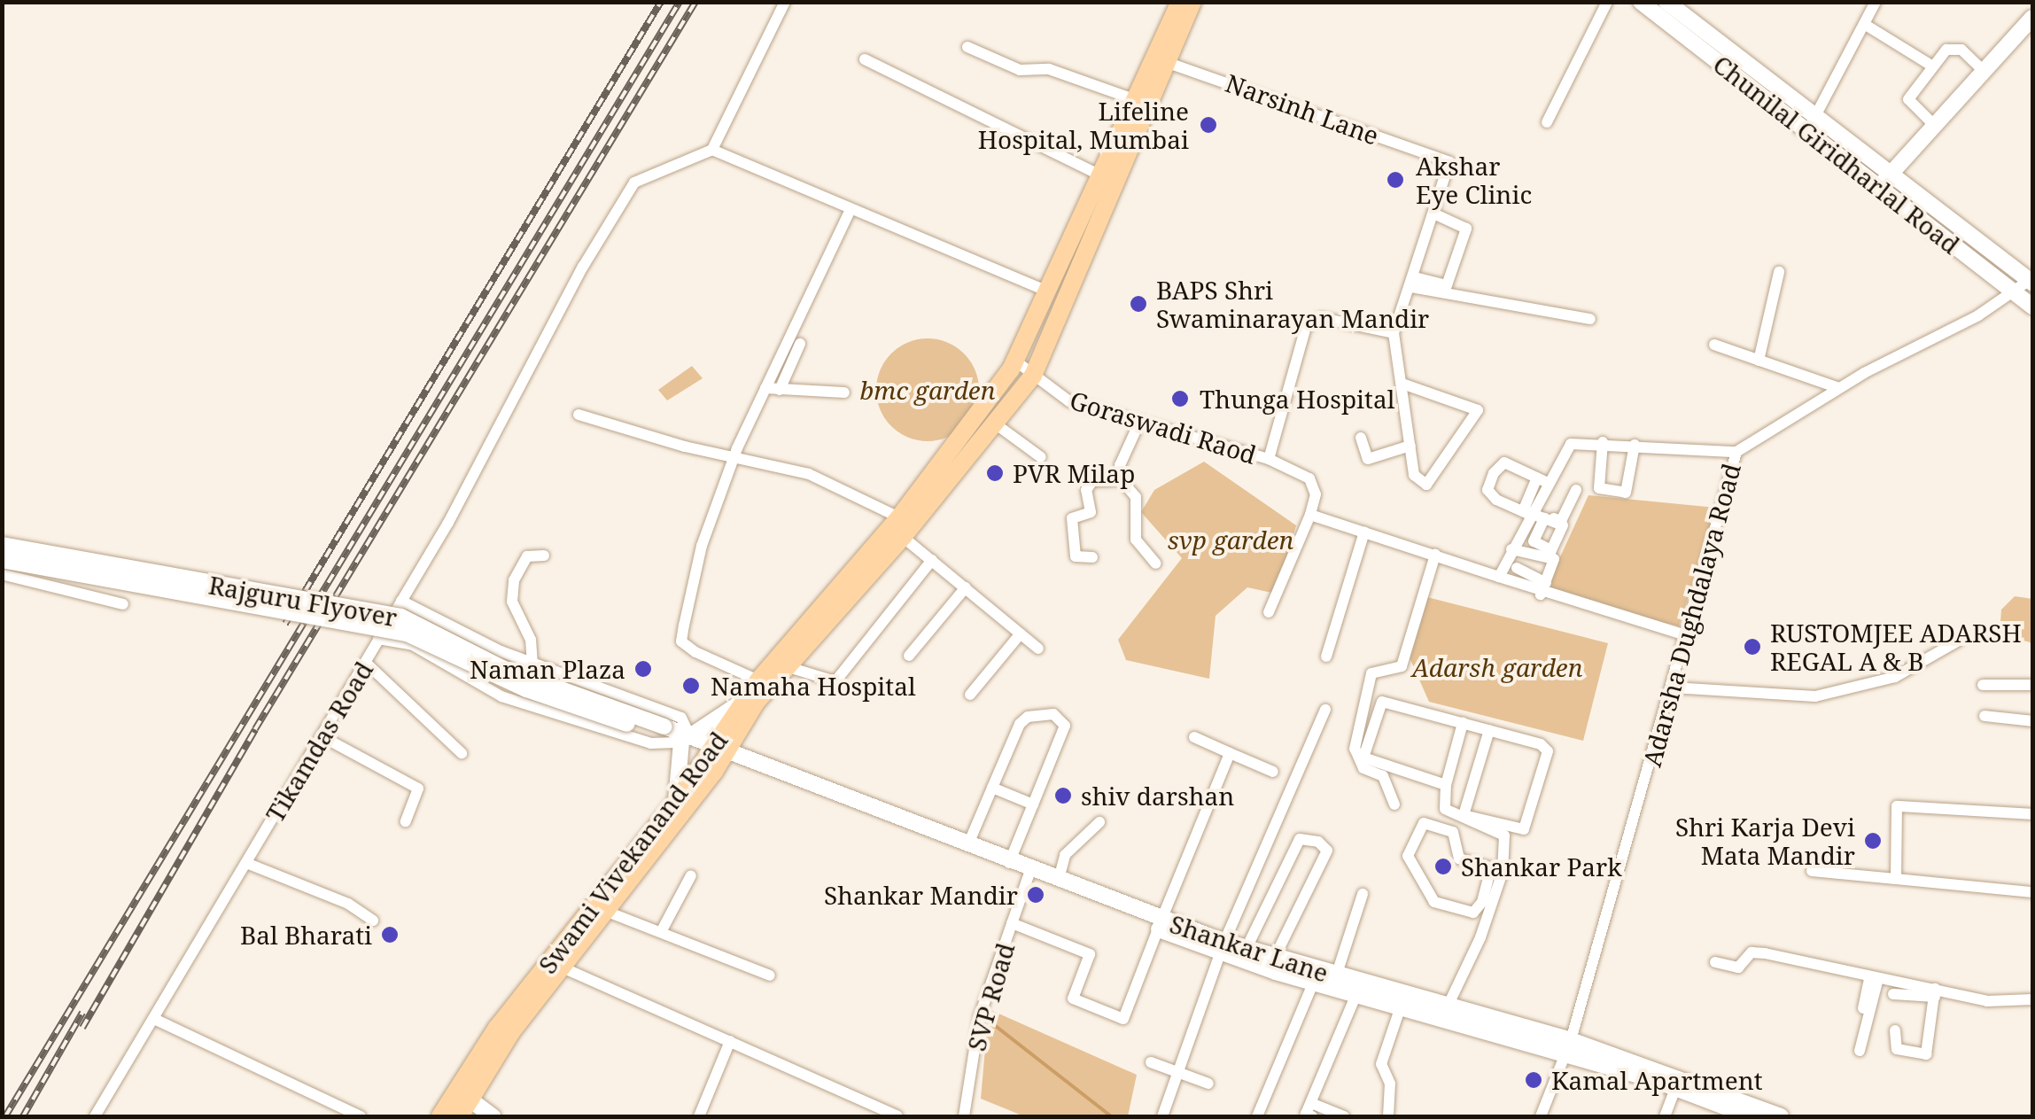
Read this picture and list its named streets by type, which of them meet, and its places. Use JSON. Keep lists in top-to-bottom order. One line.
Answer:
{"streets":{"main road":["Chunilal Giridharlal Road","Rajguru Flyover","Swami Vivekanand Road","Shankar Lane"],"street":["Narsinh Lane","Goraswadi Raod","Adarsha Dughdalaya Road","Tikamdas Road","SVP Road"]},"crossings":[["Narsinh Lane","Swami Vivekanand Road"],["Chunilal Giridharlal Road","Adarsha Dughdalaya Road"],["Goraswadi Raod","Swami Vivekanand Road"],["Rajguru Flyover","Swami Vivekanand Road"],["Rajguru Flyover","Shankar Lane"],["Adarsha Dughdalaya Road","Shankar Lane"],["Swami Vivekanand Road","Shankar Lane"],["Shankar Lane","SVP Road"]],"parks":["bmc garden","svp garden","Adarsh garden"],"places":["Lifeline Hospital, Mumbai","Akshar Eye Clinic","BAPS Shri Swaminarayan Mandir","Thunga Hospital","PVR Milap","RUSTOMJEE ADARSH REGAL A & B","Naman Plaza","Namaha Hospital","shiv darshan","Shri Karja Devi Mata Mandir","Shankar Park","Shankar Mandir","Bal Bharati","Kamal Apartment"]}
